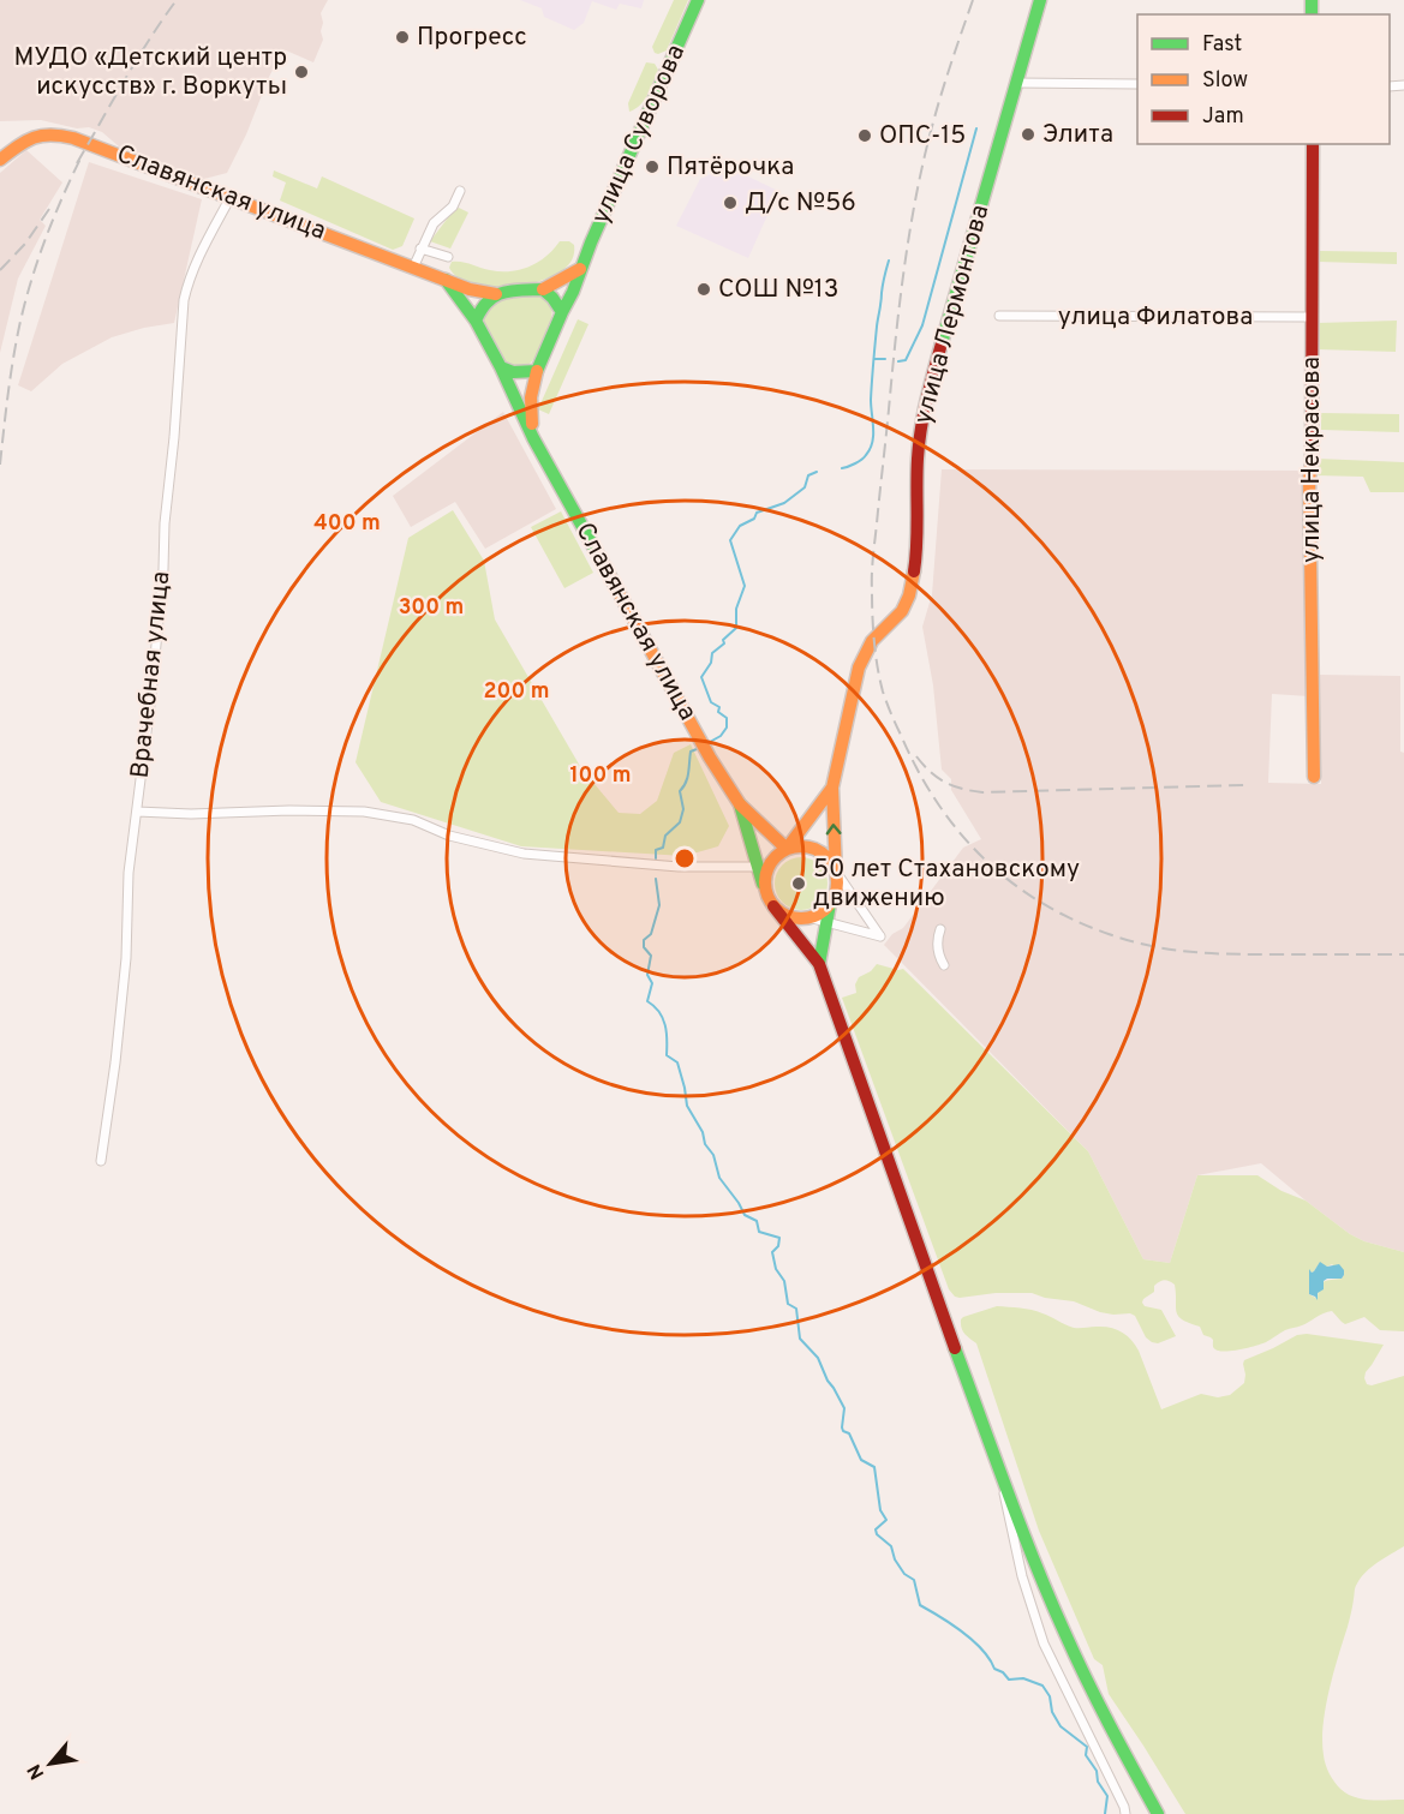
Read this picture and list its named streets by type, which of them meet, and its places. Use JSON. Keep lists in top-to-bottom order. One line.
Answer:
{"streets":{"main road":["улица Суворова","Славянская улица","улица Лермонтова","улица Некрасова"],"street":["улица Филатова","Врачебная улица"]},"crossings":[["улица Суворова","Славянская улица"],["Славянская улица","Врачебная улица"],["улица Филатова","улица Некрасова"]],"places":["Прогресс","МУДО «Детский центр искусств» г. Воркуты","Элита","ОПС-15","Пятёрочка","Д/с №56","СОШ №13","50 лет Стахановскому движению"],"legend":["Fast","Slow","Jam"],"north":"bottom left","rings":["400 m","300 m","200 m","100 m"]}
